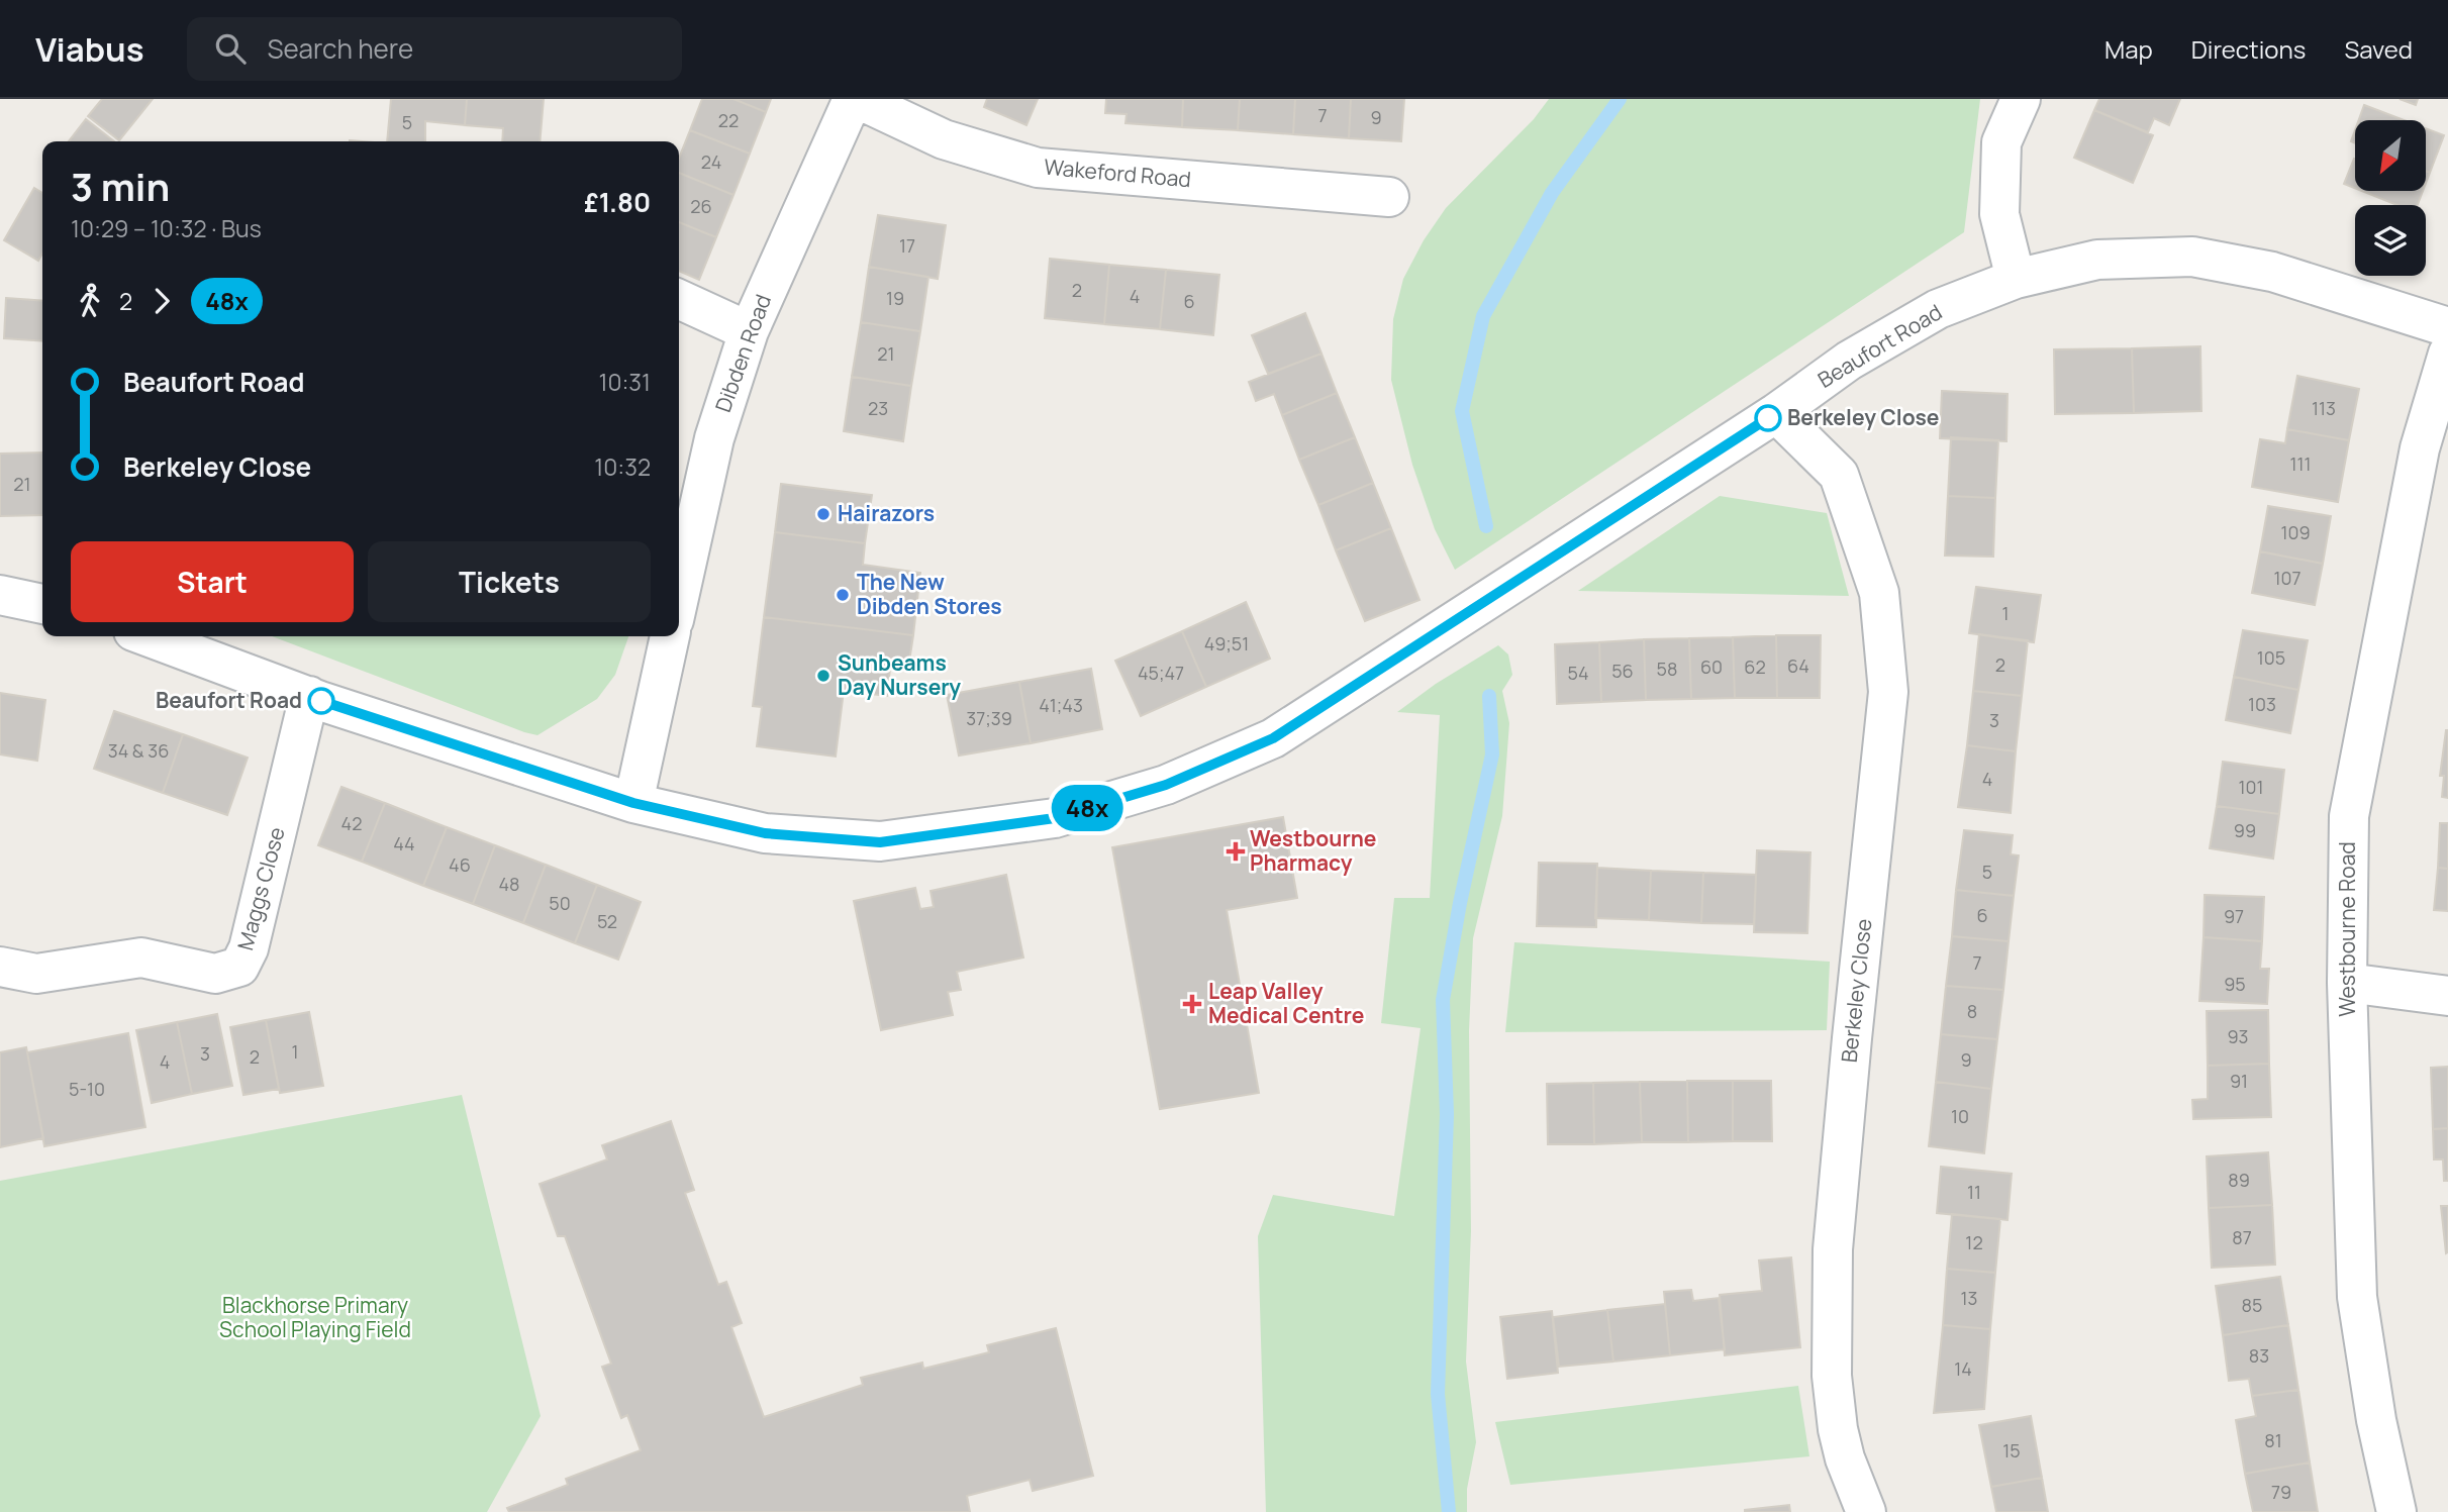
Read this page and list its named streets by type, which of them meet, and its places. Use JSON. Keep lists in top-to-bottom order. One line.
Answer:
{"streets":{"street":["Wakeford Road","Beaufort Road","Dibden Road","Maggs Close","Westbourne Road","Berkeley Close"]},"crossings":[["Beaufort Road","Maggs Close"],["Beaufort Road","Berkeley Close"]],"parks":["Blackhorse Primary School Playing Field"],"places":{"other":["Berkeley Close","Hairazors","The New Dibden Stores","Sunbeams Day Nursery","Beaufort Road"],"health":["Westbourne Pharmacy","Leap Valley Medical Centre"]},"lines":["bus line 48x"],"house_numbers":["7","9","22","5","24","26","17","2","4","19","6","21","23","113","111","21","109","107","1","49;51","105","2","64","60","62","58","56","45;47","54","103","41;43","37;39","3","34 & 36","4","101","42","99","44","46","5","48","50","6","97","52","7","95","8","93","1","3","2","9","4","91","5-10","10","89","11","87","12","13","85","83","14","81","15","79"],"north":"bottom left","page":{"header":"Viabus","search":"Search here","nav":["Map","Directions","Saved"],"on_map":"48x","heading":["3 min","10:29 – 10:32 · Bus","£1.80"],"legs":["2","48x"],"list":[{"name":"Beaufort Road","value":"10:31"},{"name":"Berkeley Close","value":"10:32"}],"buttons":["Start","Tickets"]}}
